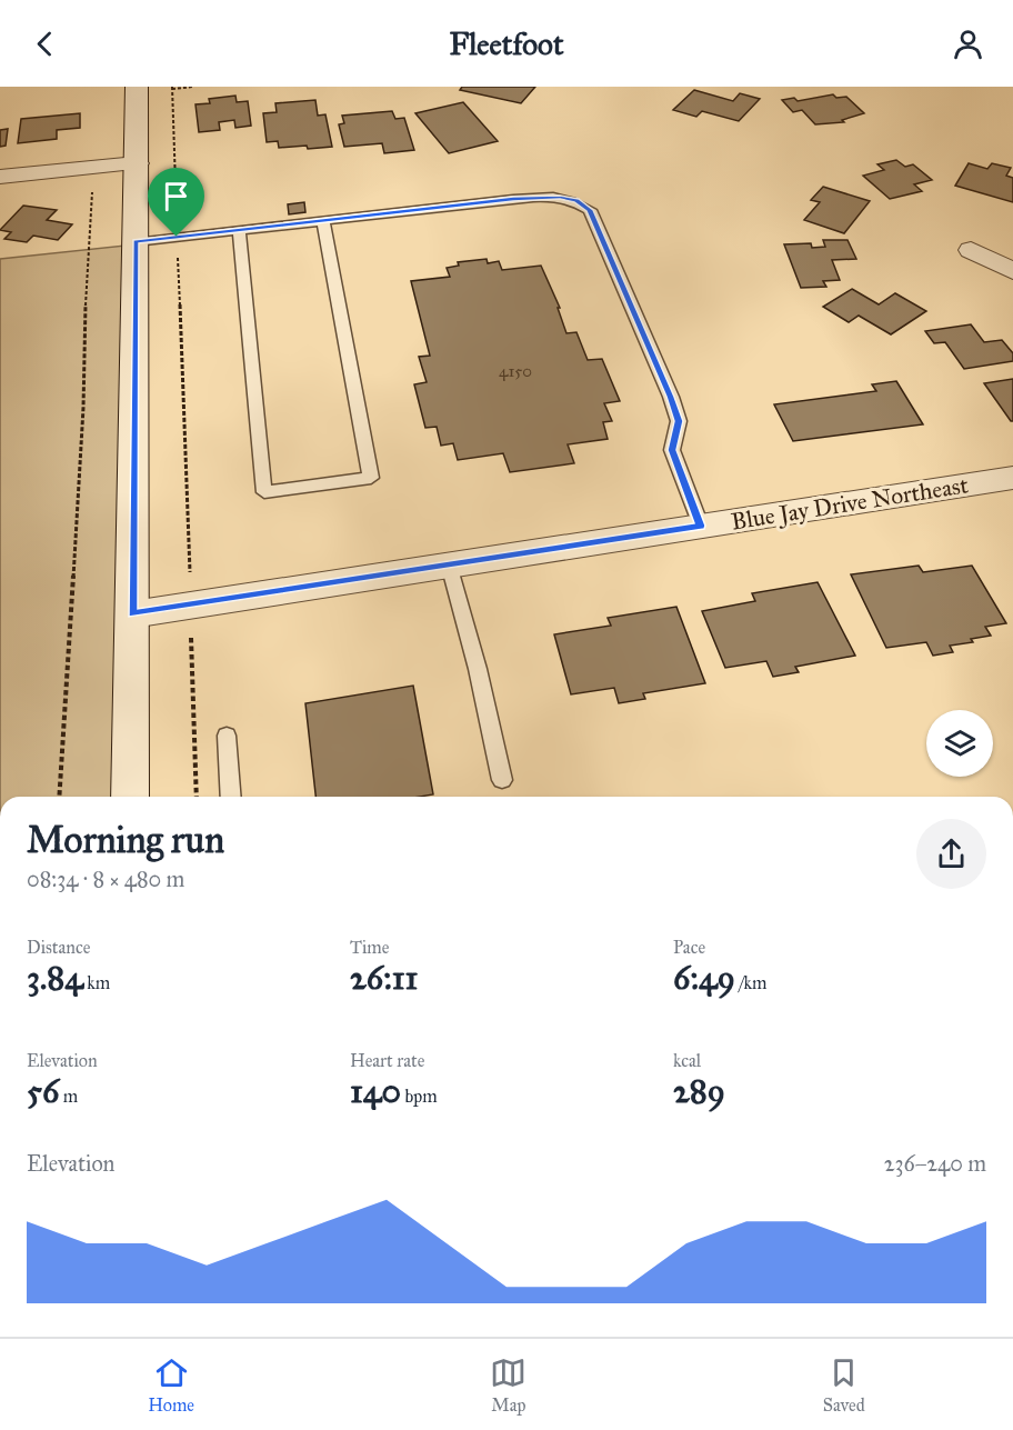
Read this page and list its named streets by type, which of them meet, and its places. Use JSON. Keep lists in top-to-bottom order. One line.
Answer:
{"streets":{"main road":["Blue Jay Drive Northeast"]},"house_numbers":["4150"],"page":{"header":"Fleetfoot","heading":["Morning run","08:34 · 8 × 480 m"],"stats":[["Distance","3.84 km"],["Time","26:11"],["Pace","6:49 /km"],["Elevation","56 m"],["Heart rate","140 bpm"],["kcal","289"]],"chart":["Elevation","236–240 m"],"tabs":["Home","Map","Saved"]}}
